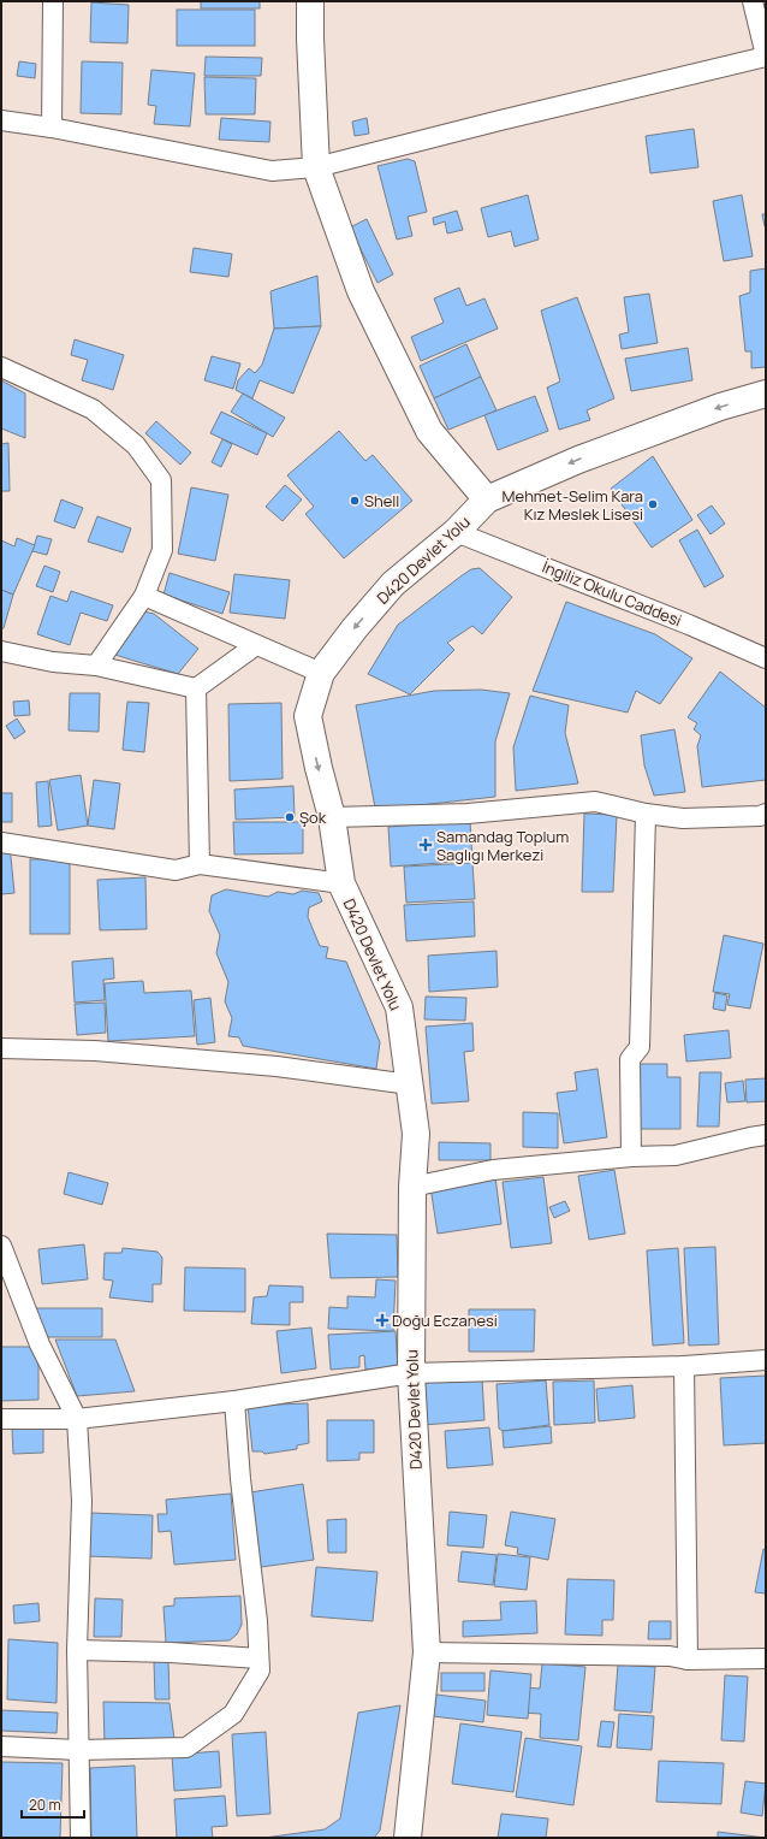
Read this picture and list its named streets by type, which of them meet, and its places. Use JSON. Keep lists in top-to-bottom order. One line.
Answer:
{"streets":{"street":["D420 Devlet Yolu","İngiliz Okulu Caddesi"]},"crossings":[["D420 Devlet Yolu","İngiliz Okulu Caddesi"]],"places":{"other":["Shell","Mehmet-Selim Kara Kız Meslek Lisesi","Şok"],"health":["Samandag Toplum Saglıgı Merkezi","Doğu Eczanesi"]},"scale_bar":"20 m"}
